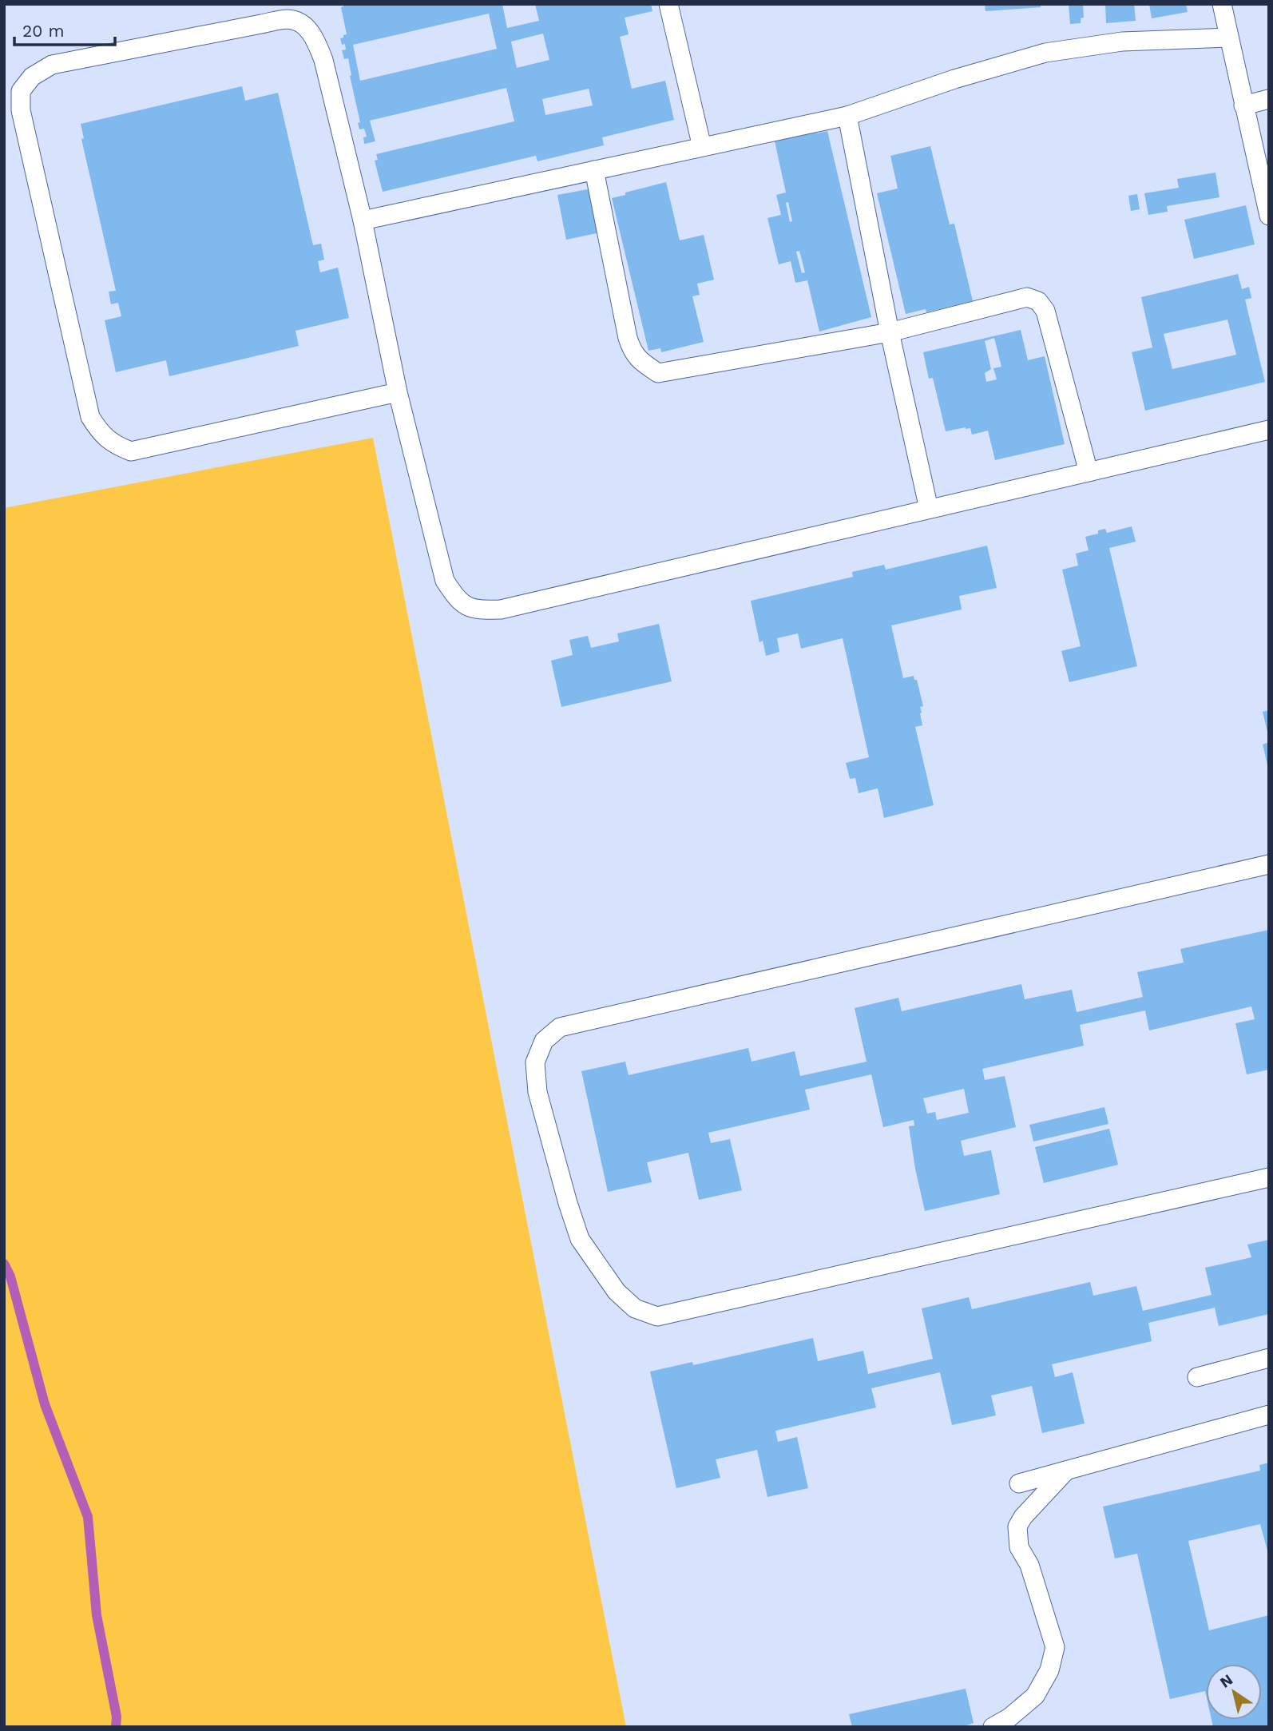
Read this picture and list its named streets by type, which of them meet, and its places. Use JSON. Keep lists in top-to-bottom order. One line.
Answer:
{"scale_bar":"20 m","north":"top left"}
